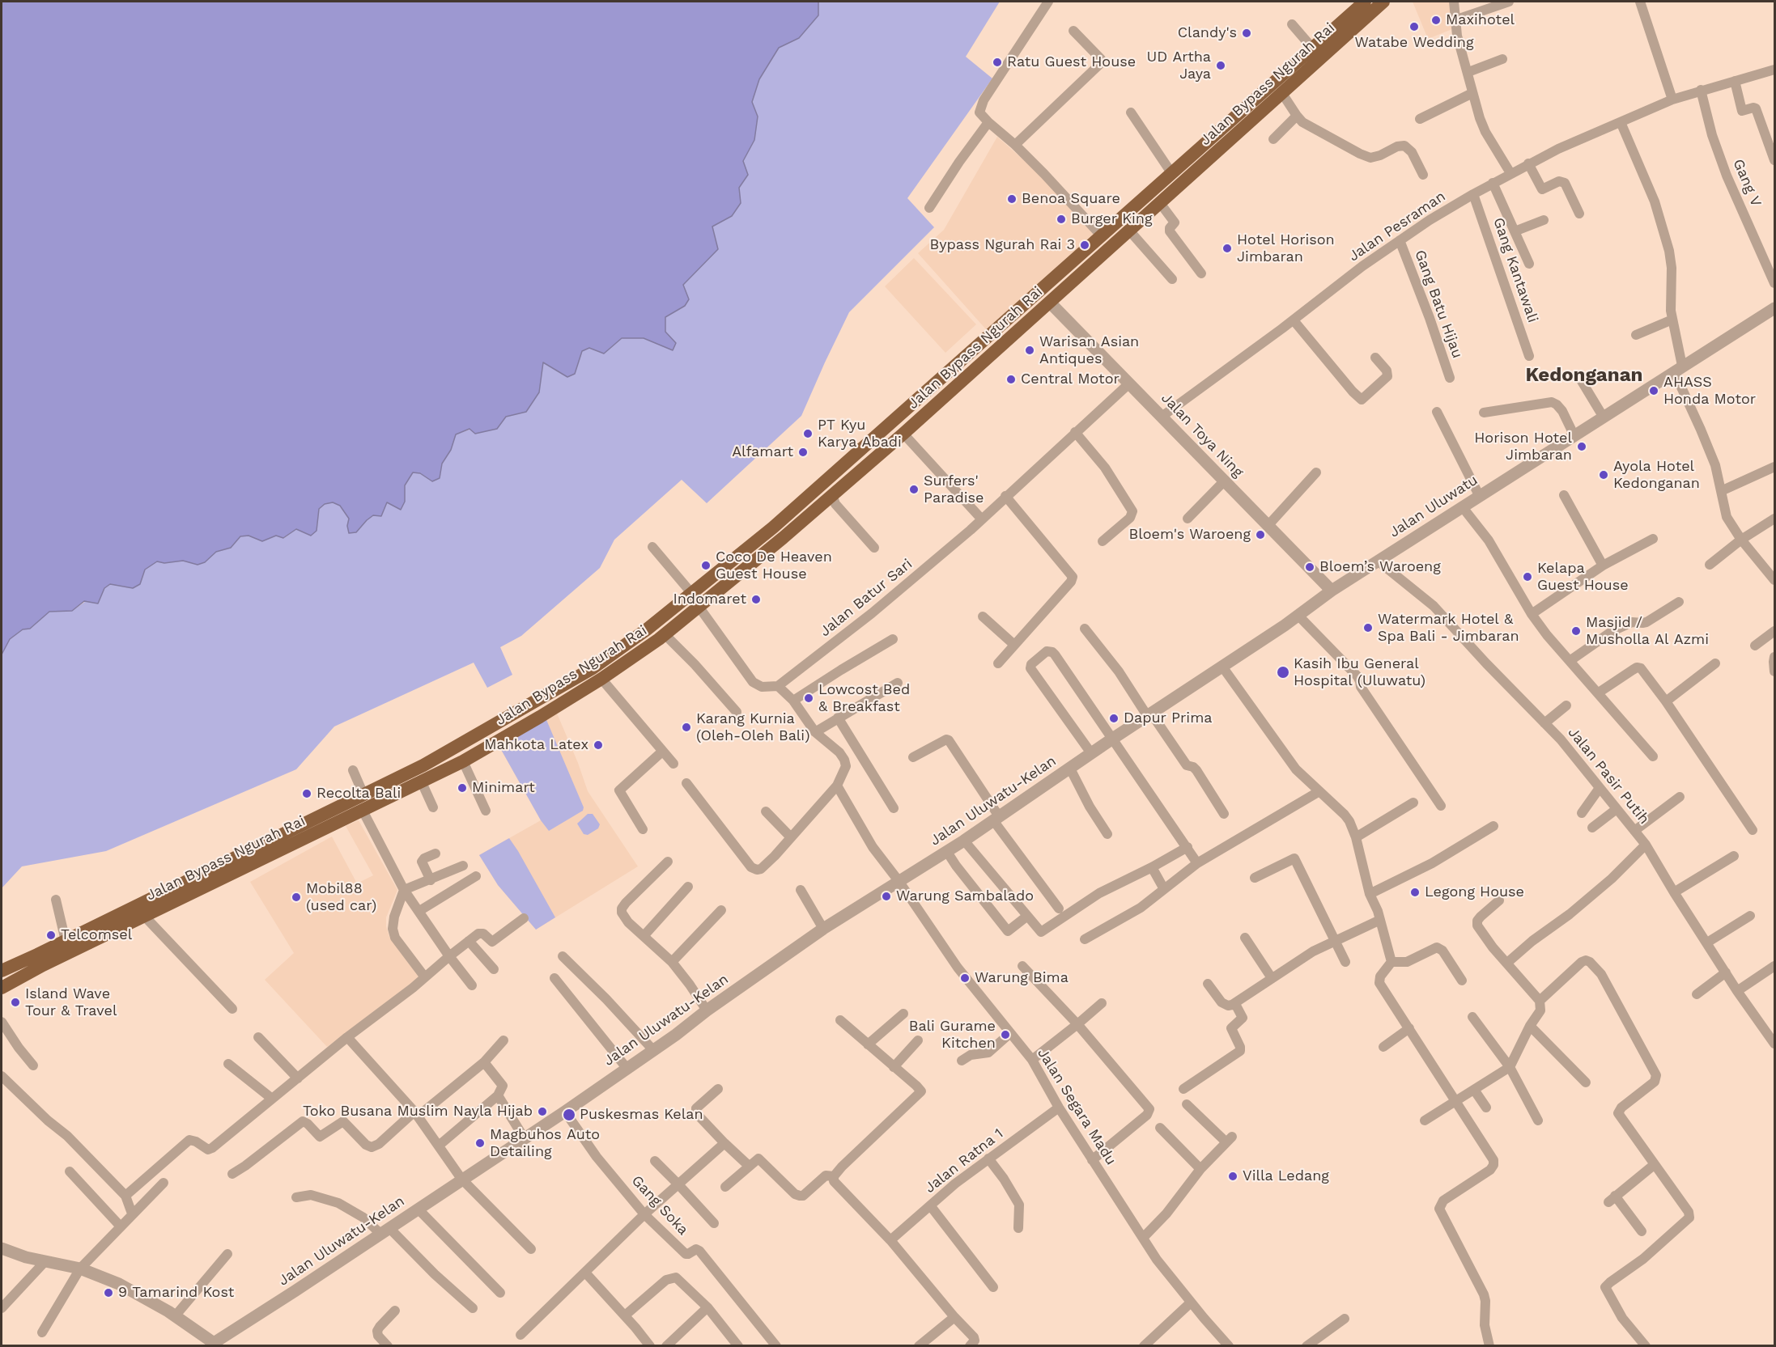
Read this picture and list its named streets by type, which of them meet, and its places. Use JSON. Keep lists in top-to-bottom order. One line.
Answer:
{"streets":{"highway":["Jalan Bypass Ngurah Rai"],"street":["Gang V","Jalan Pesraman","Gang Kantawali","Gang Batu Hijau","Jalan Toya Ning","Jalan Uluwatu","Jalan Batur Sari","Jalan Pasir Putih","Jalan Uluwatu-Kelan","Jalan Segara Madu","Jalan Ratna 1","Gang Soka"]},"crossings":[["Jalan Bypass Ngurah Rai","Jalan Toya Ning"],["Gang V","Jalan Pesraman"],["Jalan Pesraman","Gang Kantawali"],["Jalan Pesraman","Gang Batu Hijau"],["Jalan Pesraman","Jalan Toya Ning"],["Jalan Toya Ning","Jalan Uluwatu"],["Jalan Toya Ning","Jalan Batur Sari"],["Jalan Toya Ning","Jalan Uluwatu-Kelan"],["Jalan Uluwatu","Jalan Pasir Putih"],["Jalan Uluwatu","Jalan Uluwatu-Kelan"],["Jalan Uluwatu-Kelan","Jalan Segara Madu"],["Jalan Uluwatu-Kelan","Gang Soka"],["Jalan Segara Madu","Jalan Ratna 1"]],"districts":["Kedonganan"],"places":["Maxihotel","Watabe Wedding","Clandy's","Ratu Guest House","UD Artha Jaya","Benoa Square","Burger King","Bypass Ngurah Rai 3","Hotel Horison Jimbaran","Warisan Asian Antiques","Central Motor","AHASS Honda Motor","PT Kyu Karya Abadi","Horison Hotel Jimbaran","Alfamart","Ayola Hotel Kedonganan","Surfers' Paradise","Bloem's Waroeng","Coco De Heaven Guest House","Bloem’s Waroeng","Kelapa Guest House","Indomaret","Watermark Hotel & Spa Bali - Jimbaran","Masjid / Musholla Al Azmi","Kasih Ibu General Hospital (Uluwatu)","Lowcost Bed & Breakfast","Dapur Prima","Karang Kurnia (Oleh-Oleh Bali)","Mahkota Latex","Minimart","Recolta Bali","Legong House","Warung Sambalado","Mobil88 (used car)","Telcomsel","Warung Bima","Island Wave Tour & Travel","Bali Gurame Kitchen","Toko Busana Muslim Nayla Hijab","Puskesmas Kelan","Magbuhos Auto Detailing","Villa Ledang","9 Tamarind Kost"]}
